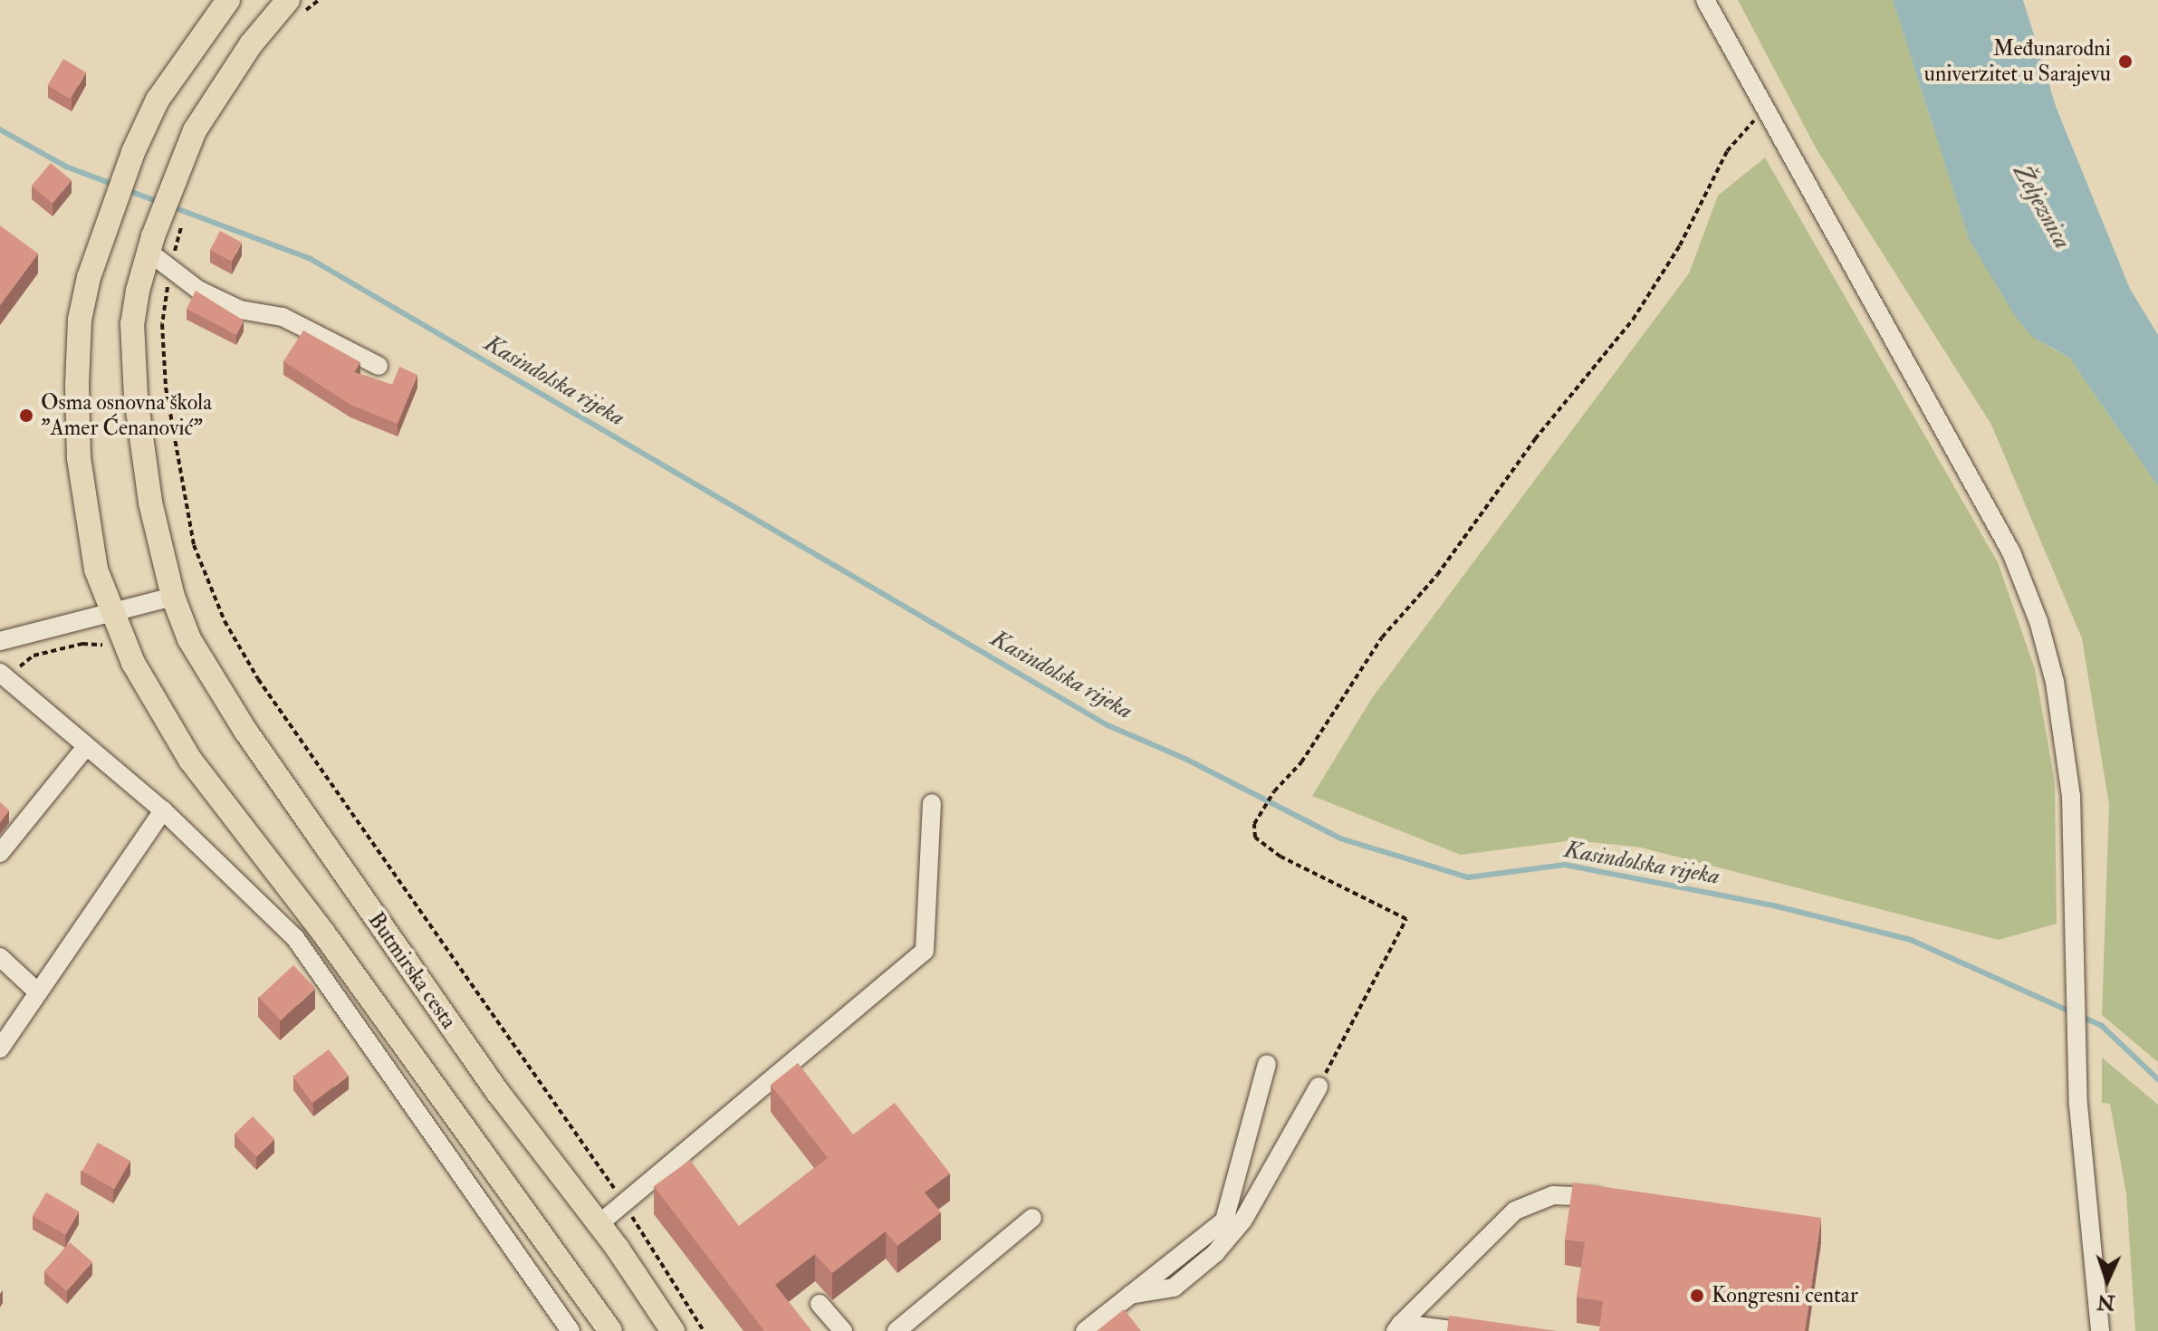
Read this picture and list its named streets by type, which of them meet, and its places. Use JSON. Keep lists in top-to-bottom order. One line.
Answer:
{"streets":{"main road":["Butmirska cesta"]},"water":["Željeznica","Kasindolska rijeka"],"places":["Međunarodni univerzitet u Sarajevu","Osma osnovna škola \"Amer Ćenanović\"","Kongresni centar"],"north":"bottom"}
